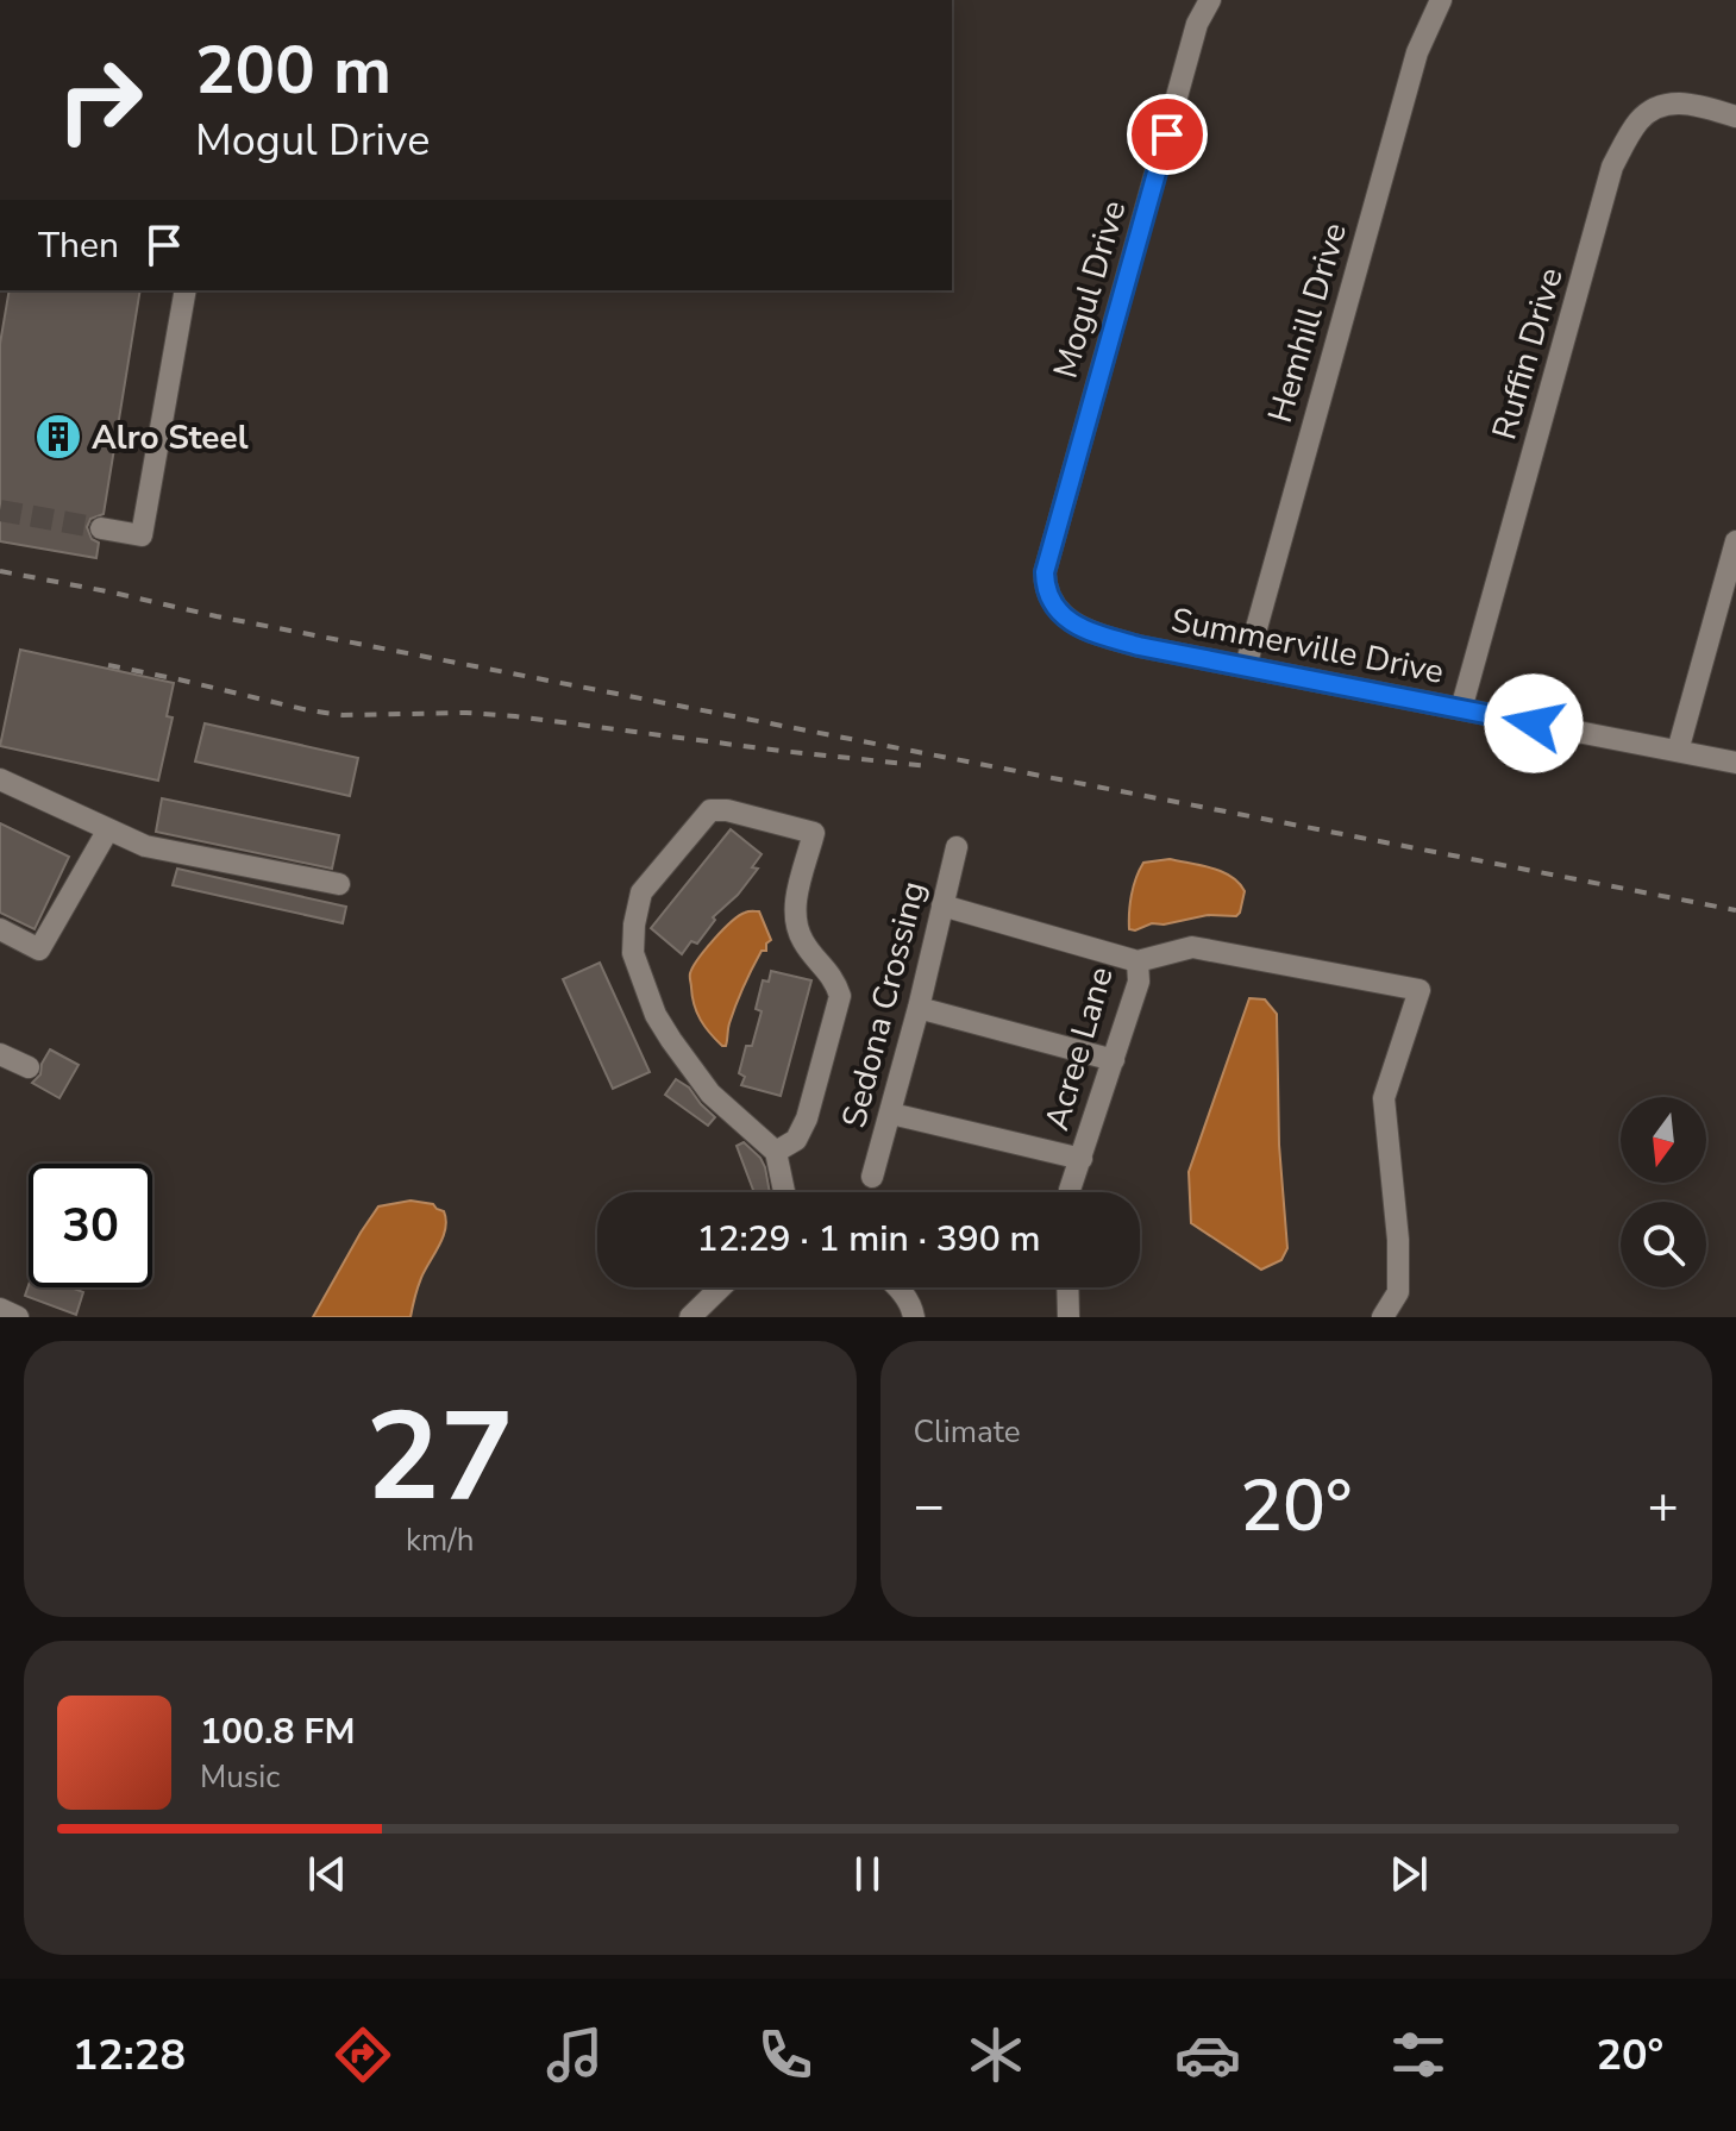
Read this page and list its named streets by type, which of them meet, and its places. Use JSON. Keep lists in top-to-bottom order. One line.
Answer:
{"streets":{"street":["Mogul Drive","Hemhill Drive","Ruffin Drive","Summerville Drive","Sedona Crossing","Acree Lane"]},"crossings":[["Mogul Drive","Summerville Drive"],["Hemhill Drive","Summerville Drive"],["Ruffin Drive","Summerville Drive"]],"places":{"building":["Alro Steel"]},"north":"bottom","page":{"turn":["200 m","Mogul Drive"],"then":"Then","limit":"30","trip":"12:29 · 1 min · 390 m","tile":[["27","km/h"],"Climate"],"heat":["−","20°","+"],"song":["100.8 FM","Music"],"tabs":["12:28","20°"]}}
